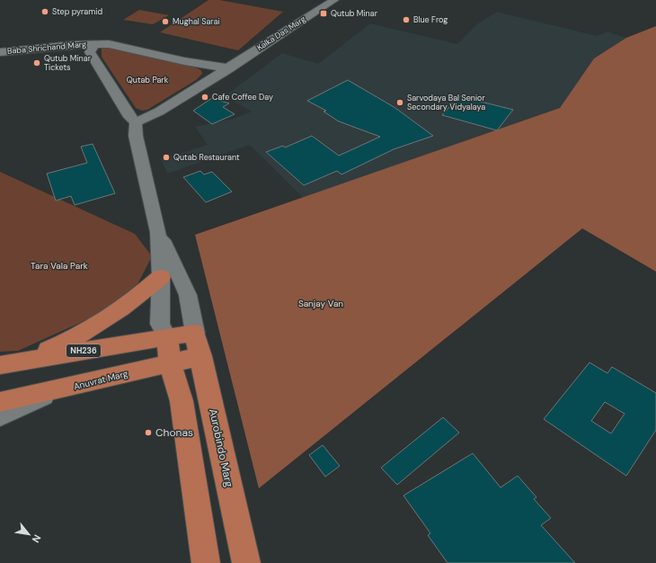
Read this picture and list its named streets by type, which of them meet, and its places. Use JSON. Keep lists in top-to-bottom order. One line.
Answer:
{"streets":{"highway":["NH236","Anuvrat Marg","Aurobindo Marg"],"street":["Kalka Das Marg","Baba Shrichand Marg"]},"crossings":[["Kalka Das Marg","Baba Shrichand Marg"],["NH236","Anuvrat Marg"],["NH236","Aurobindo Marg"],["Anuvrat Marg","Aurobindo Marg"]],"parks":["Qutab Park","Tara Vala Park","Sanjay Van"],"places":{"other":["Step pyramid","Blue Frog","Mughal Sarai","Qutub Minar Tickets","Cafe Coffee Day","Sarvodaya Bal Senior Secondary Vidyalaya","Qutab Restaurant","Chonas"],"transit":["Qutub Minar"]},"north":"bottom right"}
